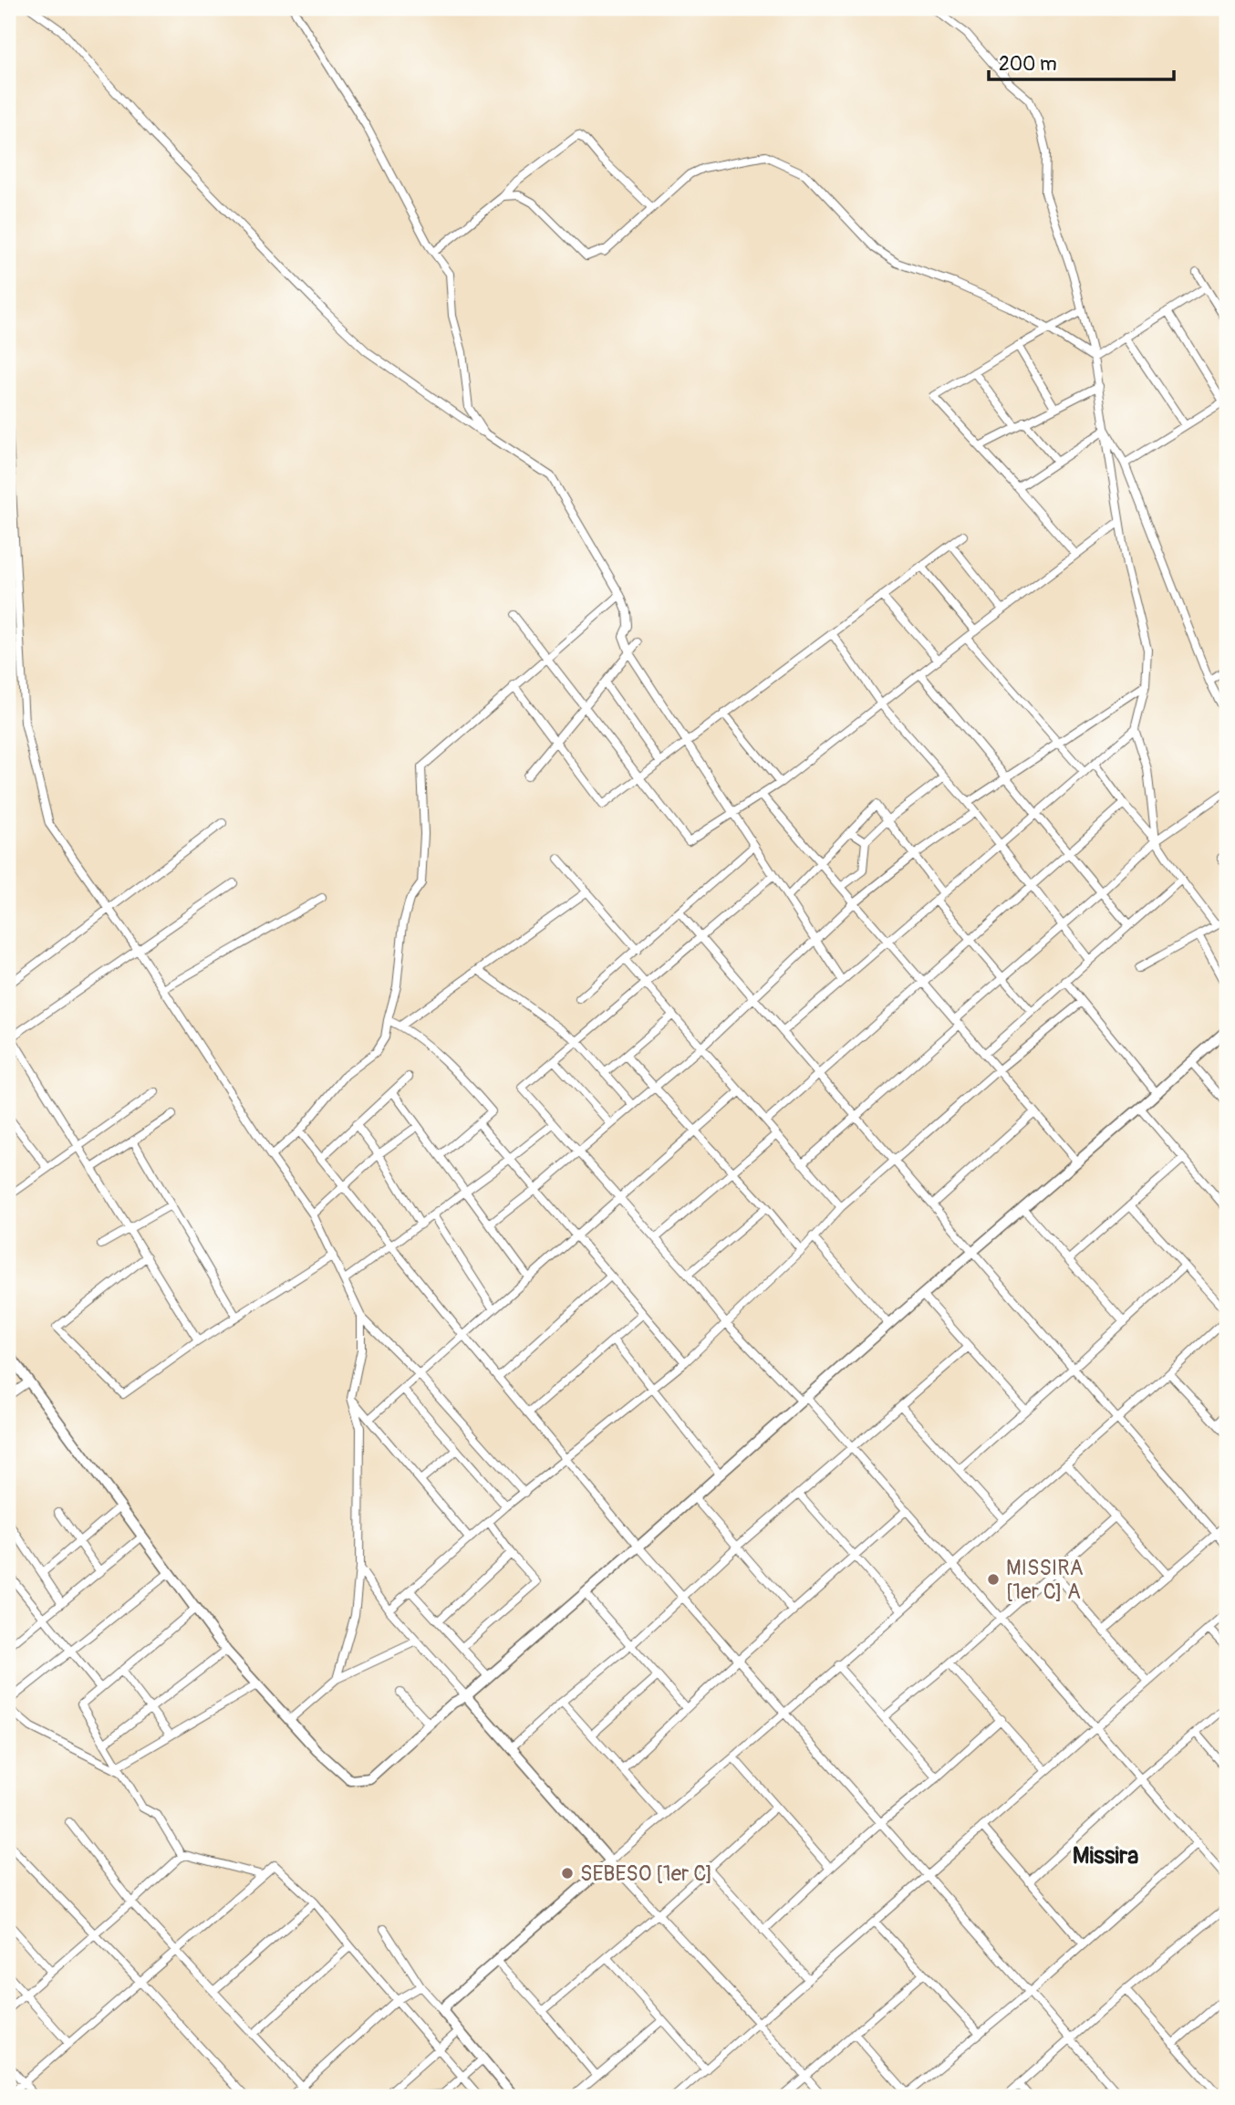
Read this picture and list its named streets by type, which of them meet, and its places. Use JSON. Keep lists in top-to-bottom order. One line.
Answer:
{"districts":["Missira"],"places":["MISSIRA [1er C] A","SEBESO [1er C]"],"scale_bar":"200 m"}
